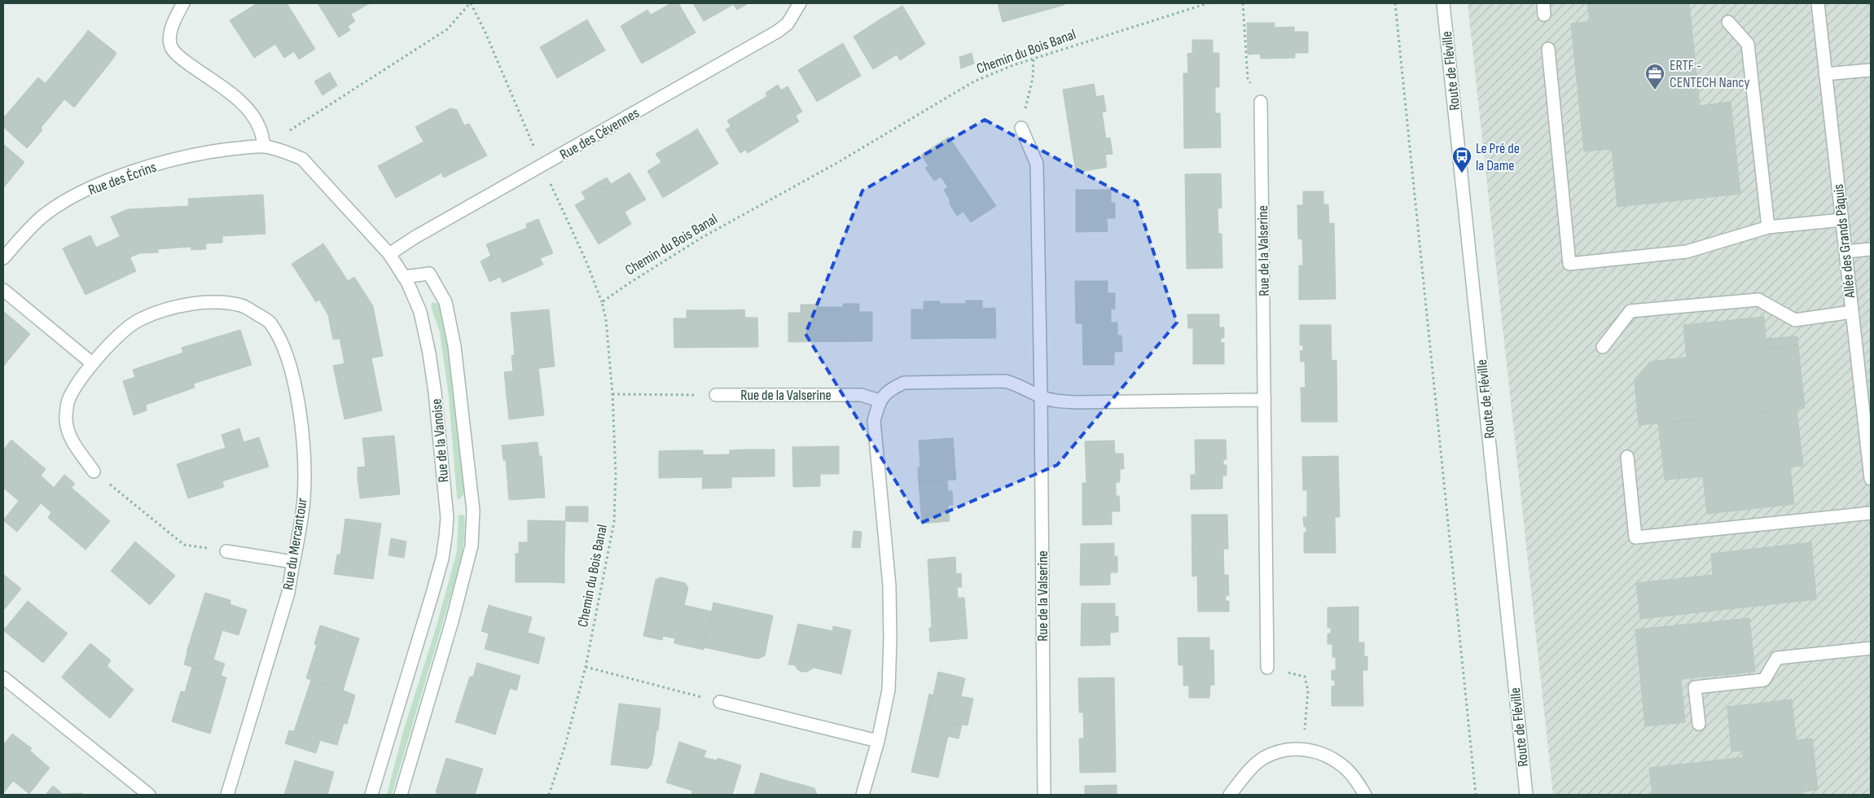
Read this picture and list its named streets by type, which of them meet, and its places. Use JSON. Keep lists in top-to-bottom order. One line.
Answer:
{"streets":{"street":["Route de Fléville","Rue des Cévennes","Rue des Écrins","Allée des Grands Pâquis","Rue de la Valserine","Rue de la Vanoise","Rue du Mercantour"],"path":["Chemin du Bois Banal"]},"crossings":[["Rue des Cévennes","Rue de la Vanoise"],["Rue des Écrins","Rue de la Vanoise"]],"places":{"office":["ERTF - CENTECH Nancy"],"bus stop":["Le Pré de la Dame"]}}
